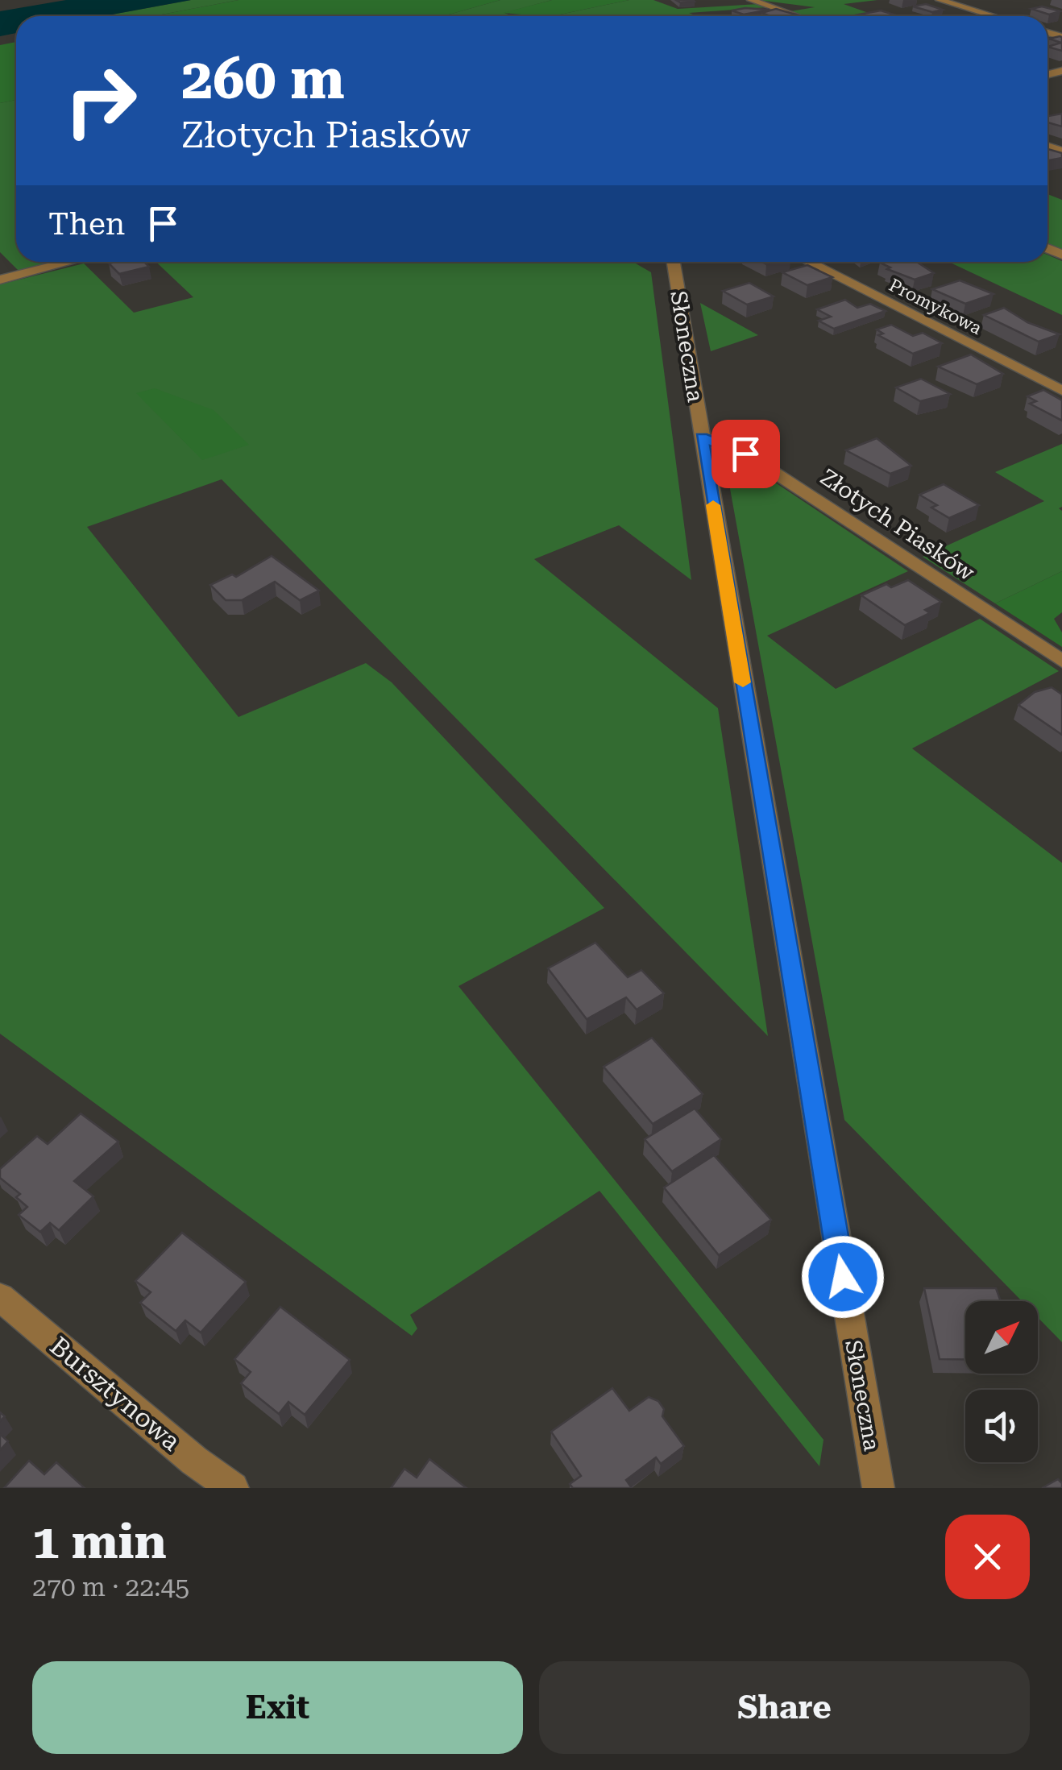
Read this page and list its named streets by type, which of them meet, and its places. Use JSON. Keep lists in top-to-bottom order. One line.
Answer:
{"streets":{"street":["Promykowa","Słoneczna","Złotych Piasków","Bursztynowa"]},"crossings":[["Słoneczna","Złotych Piasków"]],"north":"top right","page":{"turn":["260 m","Złotych Piasków"],"then":"Then","heading":["1 min","270 m · 22:45"],"buttons":["Exit","Share"]}}
